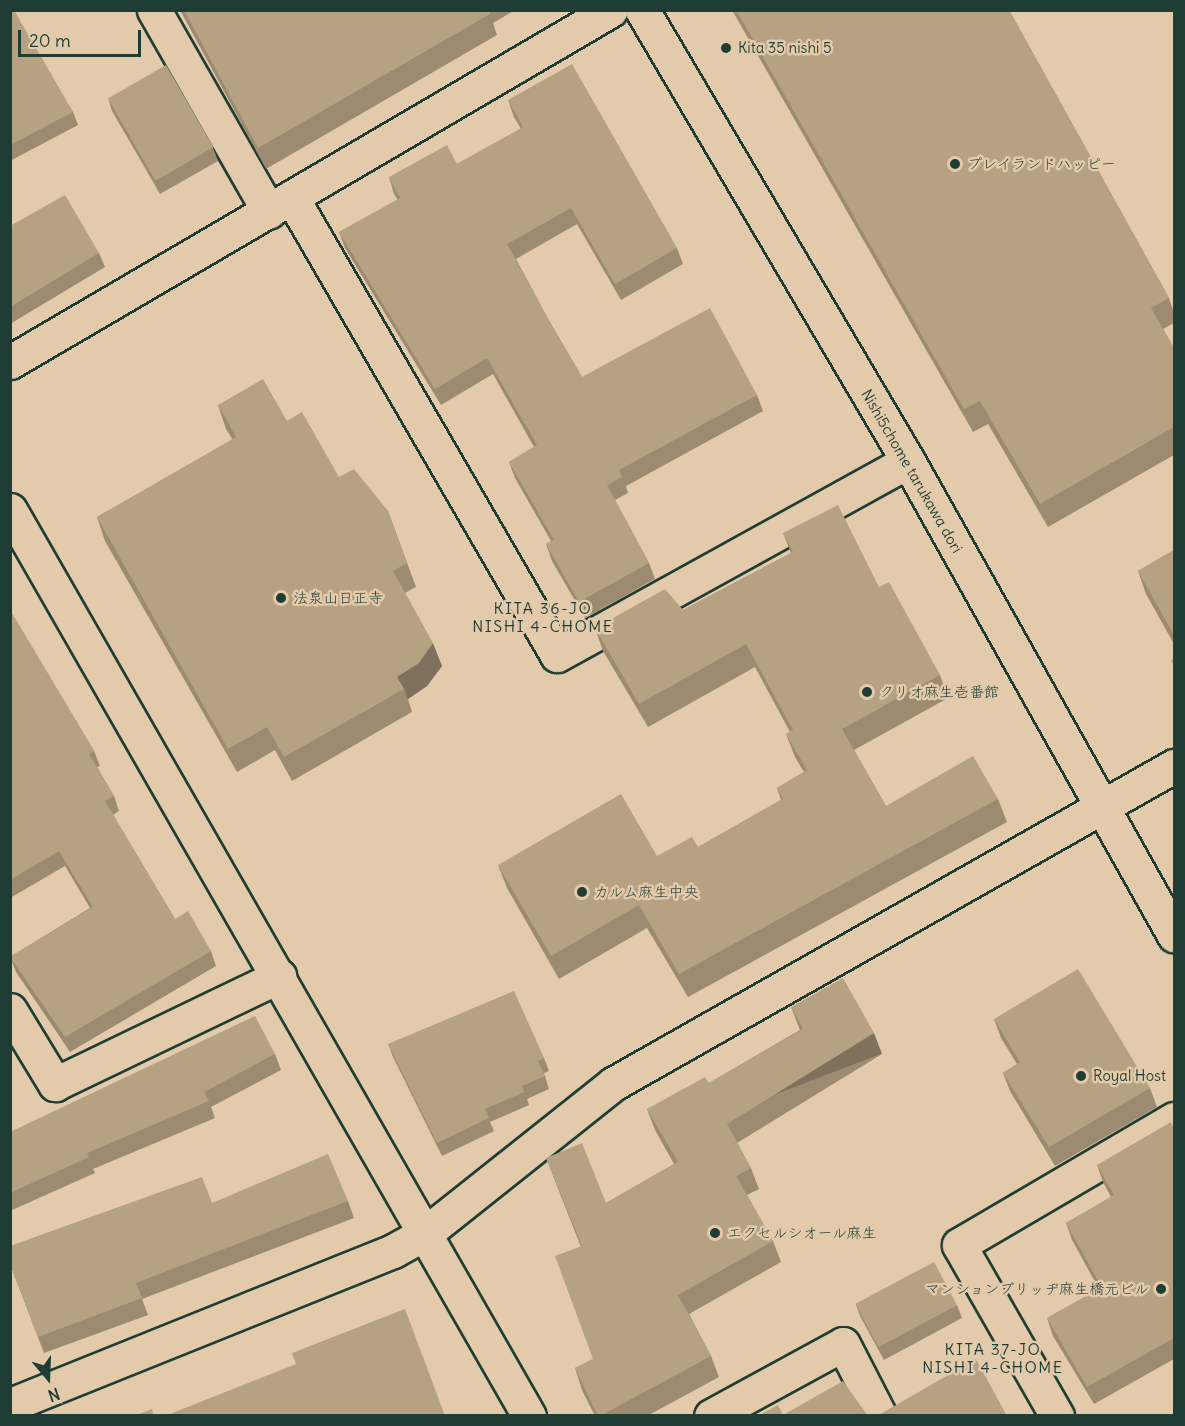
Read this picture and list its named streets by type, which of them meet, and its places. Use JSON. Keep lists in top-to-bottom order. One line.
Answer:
{"streets":{"street":["Nishi5chome tarukawa dori"]},"districts":["KITA 36-JO NISHI 4-CHOME","KITA 37-JO NISHI 4-CHOME"],"places":["Kita 35 nishi 5","プレイランドハッピー","法泉山日正寺","クリオ麻生壱番館","カルム麻生中央","Royal Host","エクセルシオール麻生","マンションブリッヂ麻生橋元ビル"],"scale_bar":"20 m","north":"bottom"}
